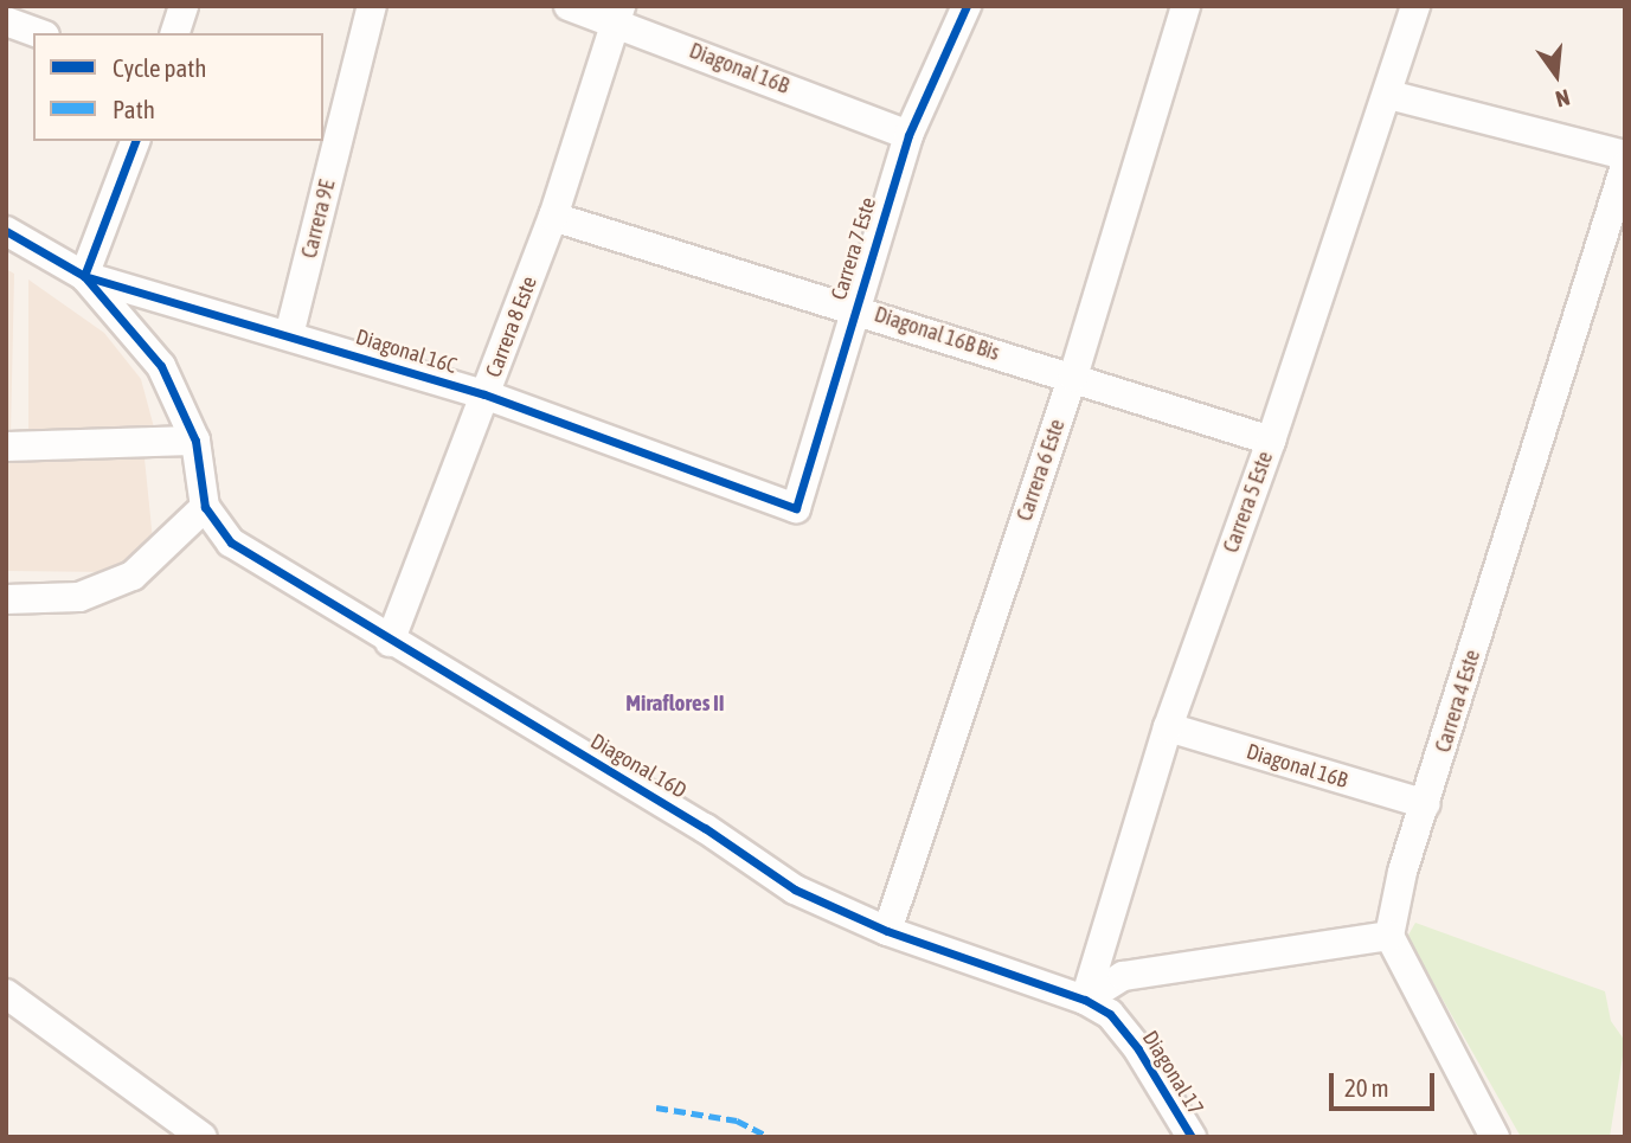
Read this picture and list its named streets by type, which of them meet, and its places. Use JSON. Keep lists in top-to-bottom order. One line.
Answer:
{"streets":{"street":["Diagonal 16B","Carrera 9E","Carrera 7 Este","Carrera 8 Este","Diagonal 16B Bis","Diagonal 16C","Carrera 6 Este","Carrera 5 Este","Carrera 4 Este","Diagonal 16D","Diagonal 17"]},"crossings":[["Diagonal 16B","Carrera 7 Este"],["Diagonal 16B","Carrera 8 Este"],["Diagonal 16B","Carrera 5 Este"],["Diagonal 16B","Carrera 4 Este"],["Carrera 9E","Diagonal 16C"],["Carrera 7 Este","Diagonal 16B Bis"],["Carrera 7 Este","Diagonal 16C"],["Carrera 8 Este","Diagonal 16B Bis"],["Carrera 8 Este","Diagonal 16C"],["Carrera 8 Este","Diagonal 16D"],["Diagonal 16B Bis","Carrera 6 Este"],["Diagonal 16B Bis","Carrera 5 Este"],["Carrera 6 Este","Diagonal 16D"],["Carrera 5 Este","Diagonal 16D"],["Carrera 5 Este","Diagonal 17"],["Diagonal 16D","Diagonal 17"]],"districts":["Miraflores II"],"legend":["Cycle path","Path"],"scale_bar":"20 m","north":"bottom"}
